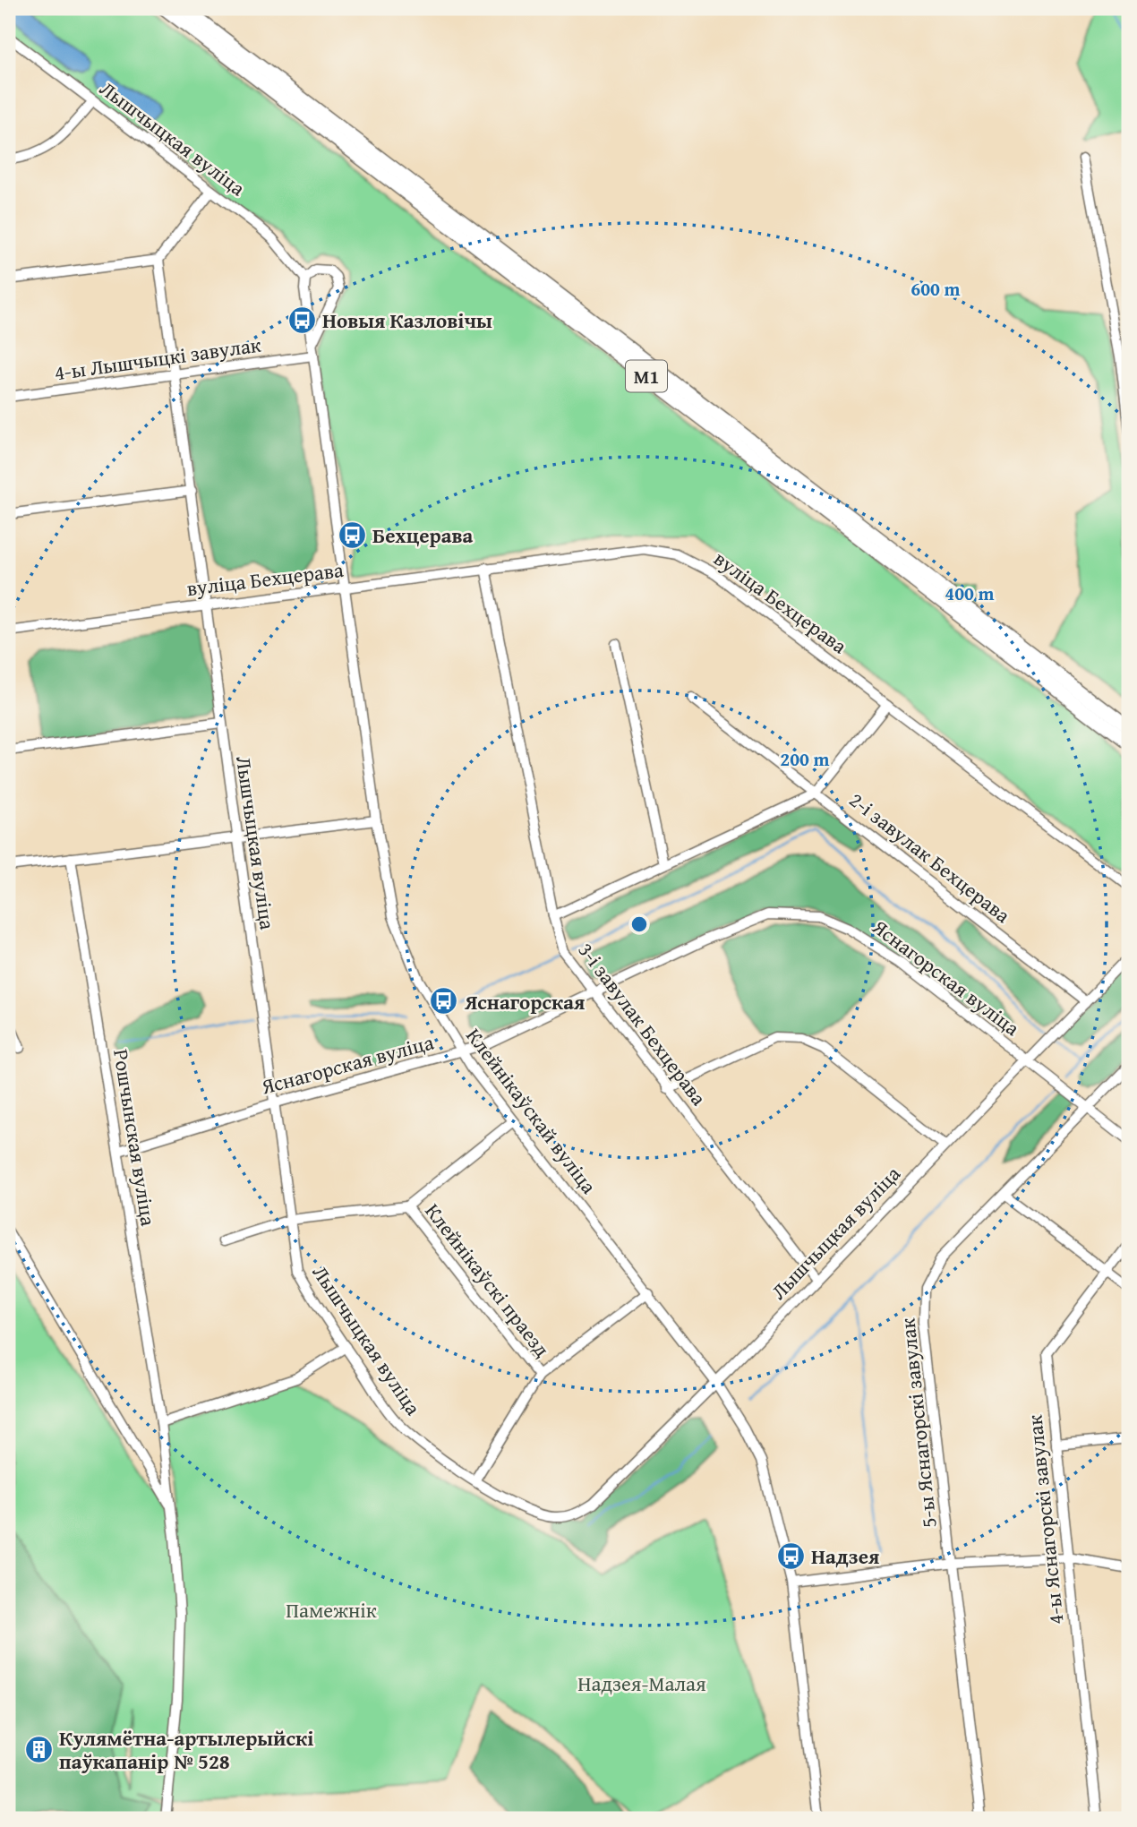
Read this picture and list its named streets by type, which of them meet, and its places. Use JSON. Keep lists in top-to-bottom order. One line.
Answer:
{"streets":{"highway":["М1"],"street":["Лышчыцкая вуліца","4-ы Лышчыцкі завулак","вуліца Бехцерава","2-і завулак Бехцерава","Яснагорская вуліца","3-і завулак Бехцерава","Клейнікаўскай вуліца","Рошчынская вуліца","Клейнікаўскі праезд","5-ы Яснагорскі завулак","4-ы Яснагорскі завулак"]},"crossings":[["Лышчыцкая вуліца","4-ы Лышчыцкі завулак"],["Лышчыцкая вуліца","вуліца Бехцерава"],["Лышчыцкая вуліца","2-і завулак Бехцерава"],["Лышчыцкая вуліца","Яснагорская вуліца"],["Лышчыцкая вуліца","3-і завулак Бехцерава"],["Лышчыцкая вуліца","Клейнікаўскай вуліца"],["4-ы Лышчыцкі завулак","Клейнікаўскай вуліца"],["вуліца Бехцерава","3-і завулак Бехцерава"],["вуліца Бехцерава","Клейнікаўскай вуліца"],["Яснагорская вуліца","3-і завулак Бехцерава"],["Яснагорская вуліца","Клейнікаўскай вуліца"],["Яснагорская вуліца","Рошчынская вуліца"],["Яснагорская вуліца","5-ы Яснагорскі завулак"]],"parks":["Памежнік","Надзея-Малая"],"places":{"bus stop":["Новыя Казловічы","Бехцерава","Яснагорская","Надзея"],"building":["Кулямётна-артылерыйскі паўкапанір № 528"]},"rings":["600 m","400 m","200 m"]}
